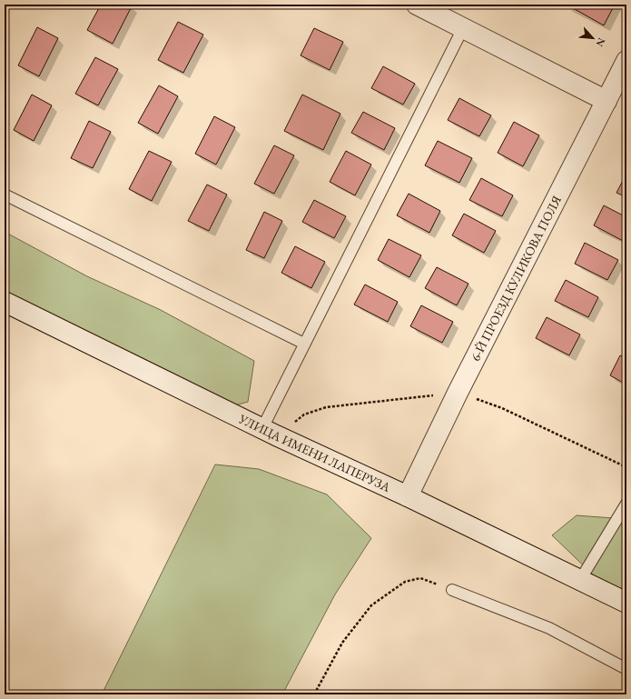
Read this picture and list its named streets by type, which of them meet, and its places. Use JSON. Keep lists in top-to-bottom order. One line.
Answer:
{"streets":{"street":["6-Й ПРОЕЗД КУЛИКОВА ПОЛЯ","УЛИЦА ИМЕНИ ЛАПЕРУЗА"]},"crossings":[["6-Й ПРОЕЗД КУЛИКОВА ПОЛЯ","УЛИЦА ИМЕНИ ЛАПЕРУЗА"]],"north":"bottom right"}
